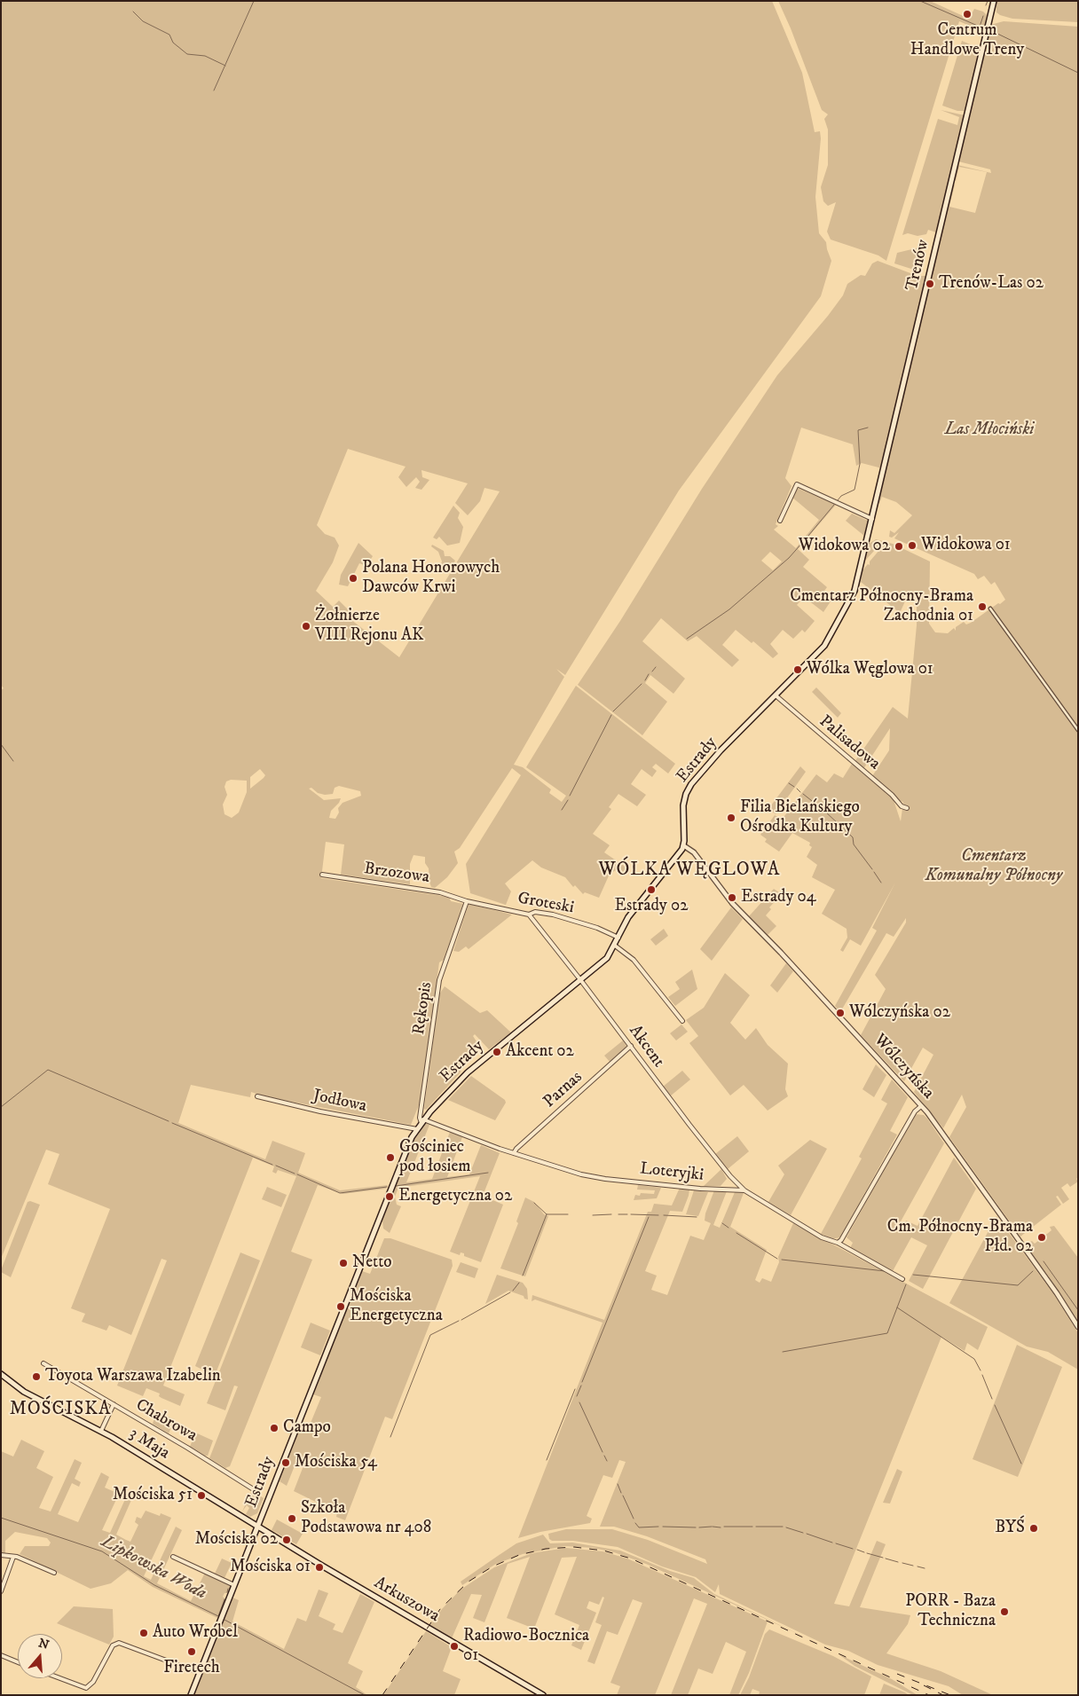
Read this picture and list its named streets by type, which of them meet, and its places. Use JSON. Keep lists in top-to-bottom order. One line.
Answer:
{"streets":{"main road":["Trenów","Estrady","3 Maja","Arkuszowa"],"street":["Palisadowa","Brzozowa","Groteski","Rękopis","Akcent","Wólczyńska","Parnas","Jodłowa","Loteryjki","Chabrowa"]},"crossings":[["Trenów","Estrady"],["Palisadowa","Estrady"],["Estrady","Groteski"],["Estrady","Rękopis"],["Estrady","Akcent"],["Estrady","Wólczyńska"],["Estrady","Jodłowa"],["Estrady","Loteryjki"],["Estrady","3 Maja"],["Estrady","Arkuszowa"],["Brzozowa","Groteski"],["Brzozowa","Rękopis"],["Groteski","Rękopis"],["Groteski","Akcent"],["Rękopis","Loteryjki"],["Akcent","Parnas"],["Akcent","Loteryjki"],["Parnas","Loteryjki"],["3 Maja","Arkuszowa"]],"districts":["WÓLKA WĘGLOWA","MOŚCISKA"],"water":["Lipkowska Woda"],"parks":["Las Młociński","Cmentarz Komunalny Północny"],"places":["Centrum Handlowe Treny","Trenów-Las 02","Widokowa 01","Widokowa 02","Polana Honorowych Dawców Krwi","Cmentarz Północny-Brama Zachodnia 01","Żołnierze VIII Rejonu AK","Wólka Węglowa 01","Filia Bielańskiego Ośrodka Kultury","Estrady 02","Estrady 04","Wólczyńska 02","Akcent 02","Gościniec pod łosiem","Energetyczna 02","Cm. Północny-Brama Płd. 02","Netto","Mościska Energetyczna","Toyota Warszawa Izabelin","Campo","Mościska 54","Mościska 51","Szkoła Podstawowa nr 408","BYŚ","Mościska 02","Mościska 01","PORR - Baza Techniczna","Auto Wróbel","Radiowo-Bocznica 01","Firetech"],"north":"top"}
